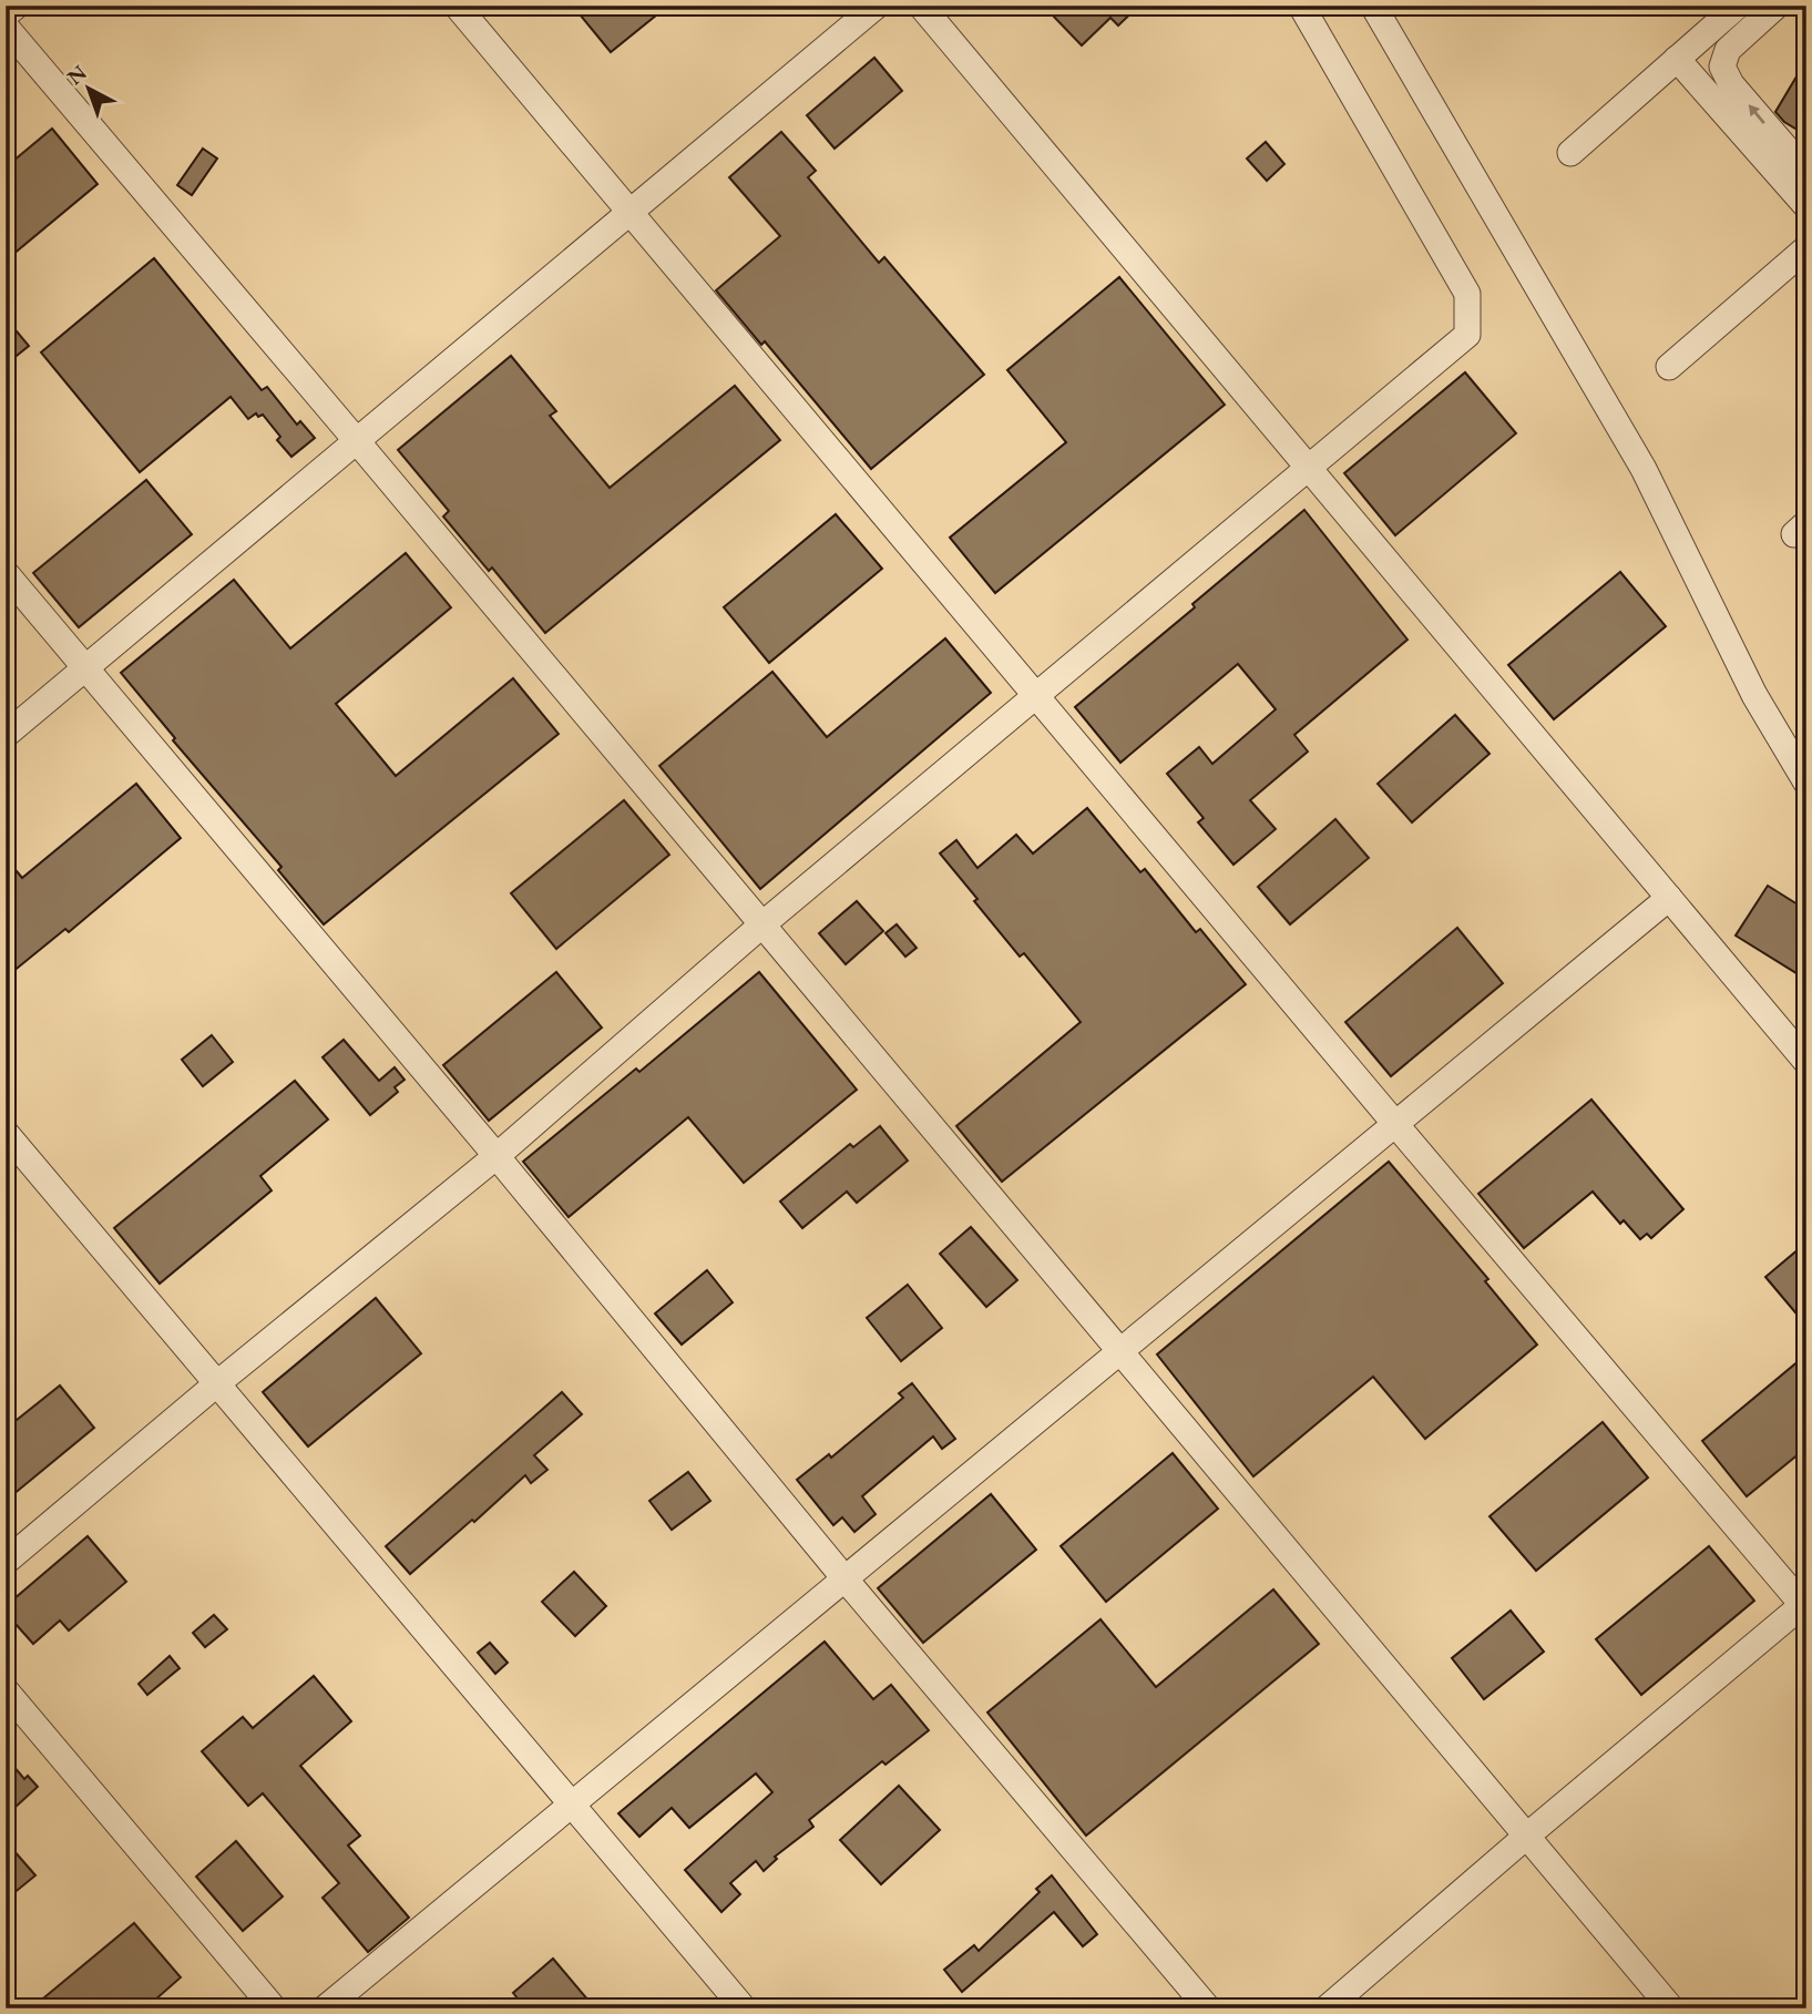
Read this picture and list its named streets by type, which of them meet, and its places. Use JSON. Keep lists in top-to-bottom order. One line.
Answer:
{"north":"top left"}
